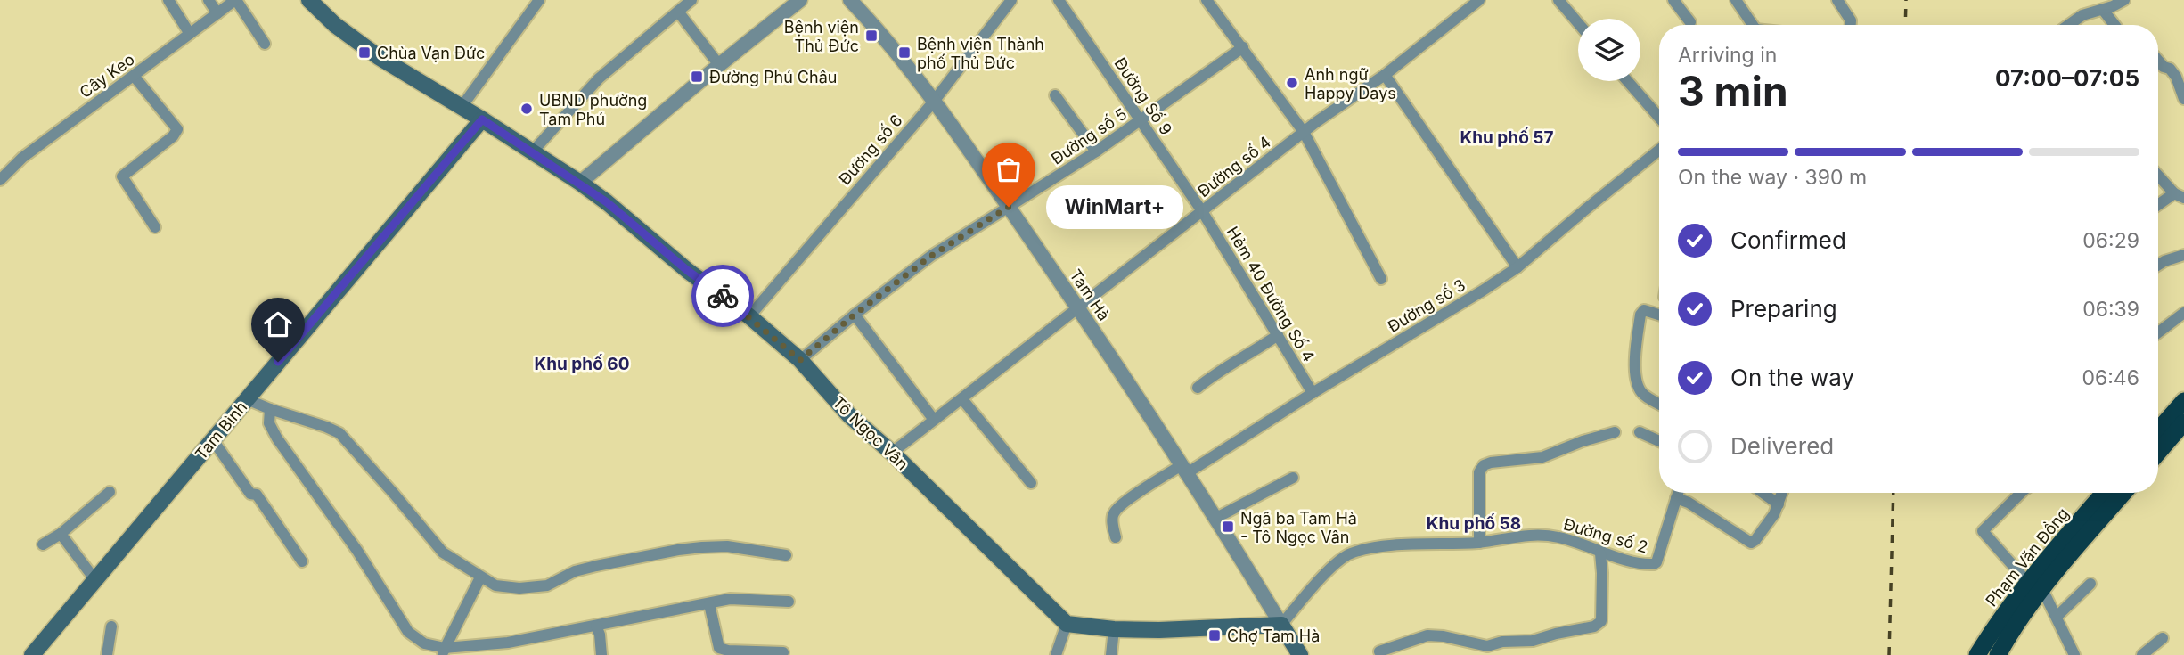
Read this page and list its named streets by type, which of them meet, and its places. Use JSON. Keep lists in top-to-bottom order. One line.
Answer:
{"streets":{"highway":["Phạm Văn Đồng"],"main road":["Tam Bình","Tô Ngọc Vân"],"street":["Cây Keo","Đường Số 9","Đường số 5","Đường số 6","Đường số 4","Hẻm 40 Đường Số 4","Tam Hà","Đường số 3","Đường số 2"]},"crossings":[["Đường Số 9","Đường số 5"],["Đường Số 9","Đường số 4"],["Đường Số 9","Hẻm 40 Đường Số 4"],["Đường số 5","Tam Hà"],["Đường số 5","Tô Ngọc Vân"],["Đường số 6","Tam Hà"],["Đường số 6","Tô Ngọc Vân"],["Đường số 4","Hẻm 40 Đường Số 4"],["Đường số 4","Tam Hà"],["Đường số 4","Tô Ngọc Vân"],["Hẻm 40 Đường Số 4","Đường số 3"],["Tam Hà","Đường số 3"],["Tam Hà","Đường số 2"],["Tam Bình","Tô Ngọc Vân"]],"districts":["Khu phố 57","Khu phố 60","Khu phố 58"],"places":{"transit":["Bệnh viện Thủ Đức","Chùa Vạn Đức","Bệnh viện Thành phố Thủ Đức","Đường Phú Châu","Ngã ba Tam Hà - Tô Ngọc Vân","Chợ Tam Hà"],"other":["Anh ngữ Happy Days","UBND phường Tam Phú","WinMart+"]},"page":{"heading":["3 min","Arriving in","07:00–07:05"],"bar":"On the way · 390 m","bubble":"WinMart+","list":[["Confirmed","06:29"],["Preparing","06:39"],["On the way","06:46"],"Delivered"]}}
